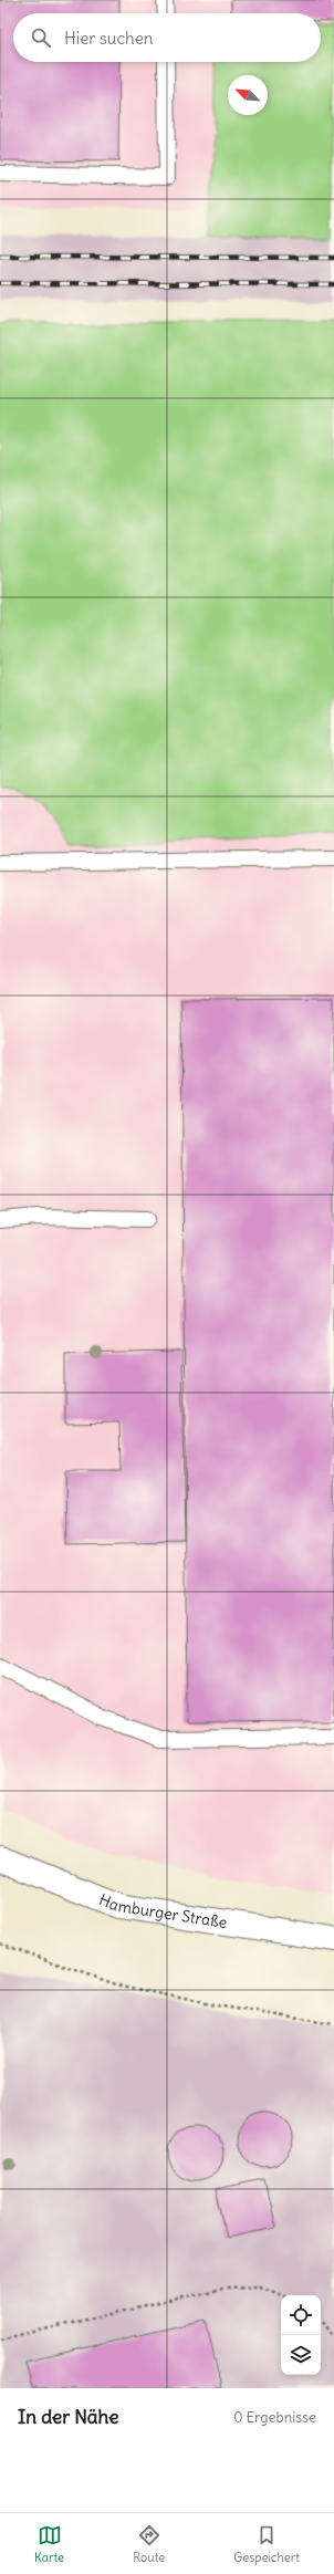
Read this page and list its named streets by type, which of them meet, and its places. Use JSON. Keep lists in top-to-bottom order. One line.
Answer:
{"streets":{"main road":["Hamburger Straße"]},"north":"top left","page":{"search":"Hier suchen","heading":["In der Nähe","0 Ergebnisse"],"nav":["Karte","Route","Gespeichert"]}}
